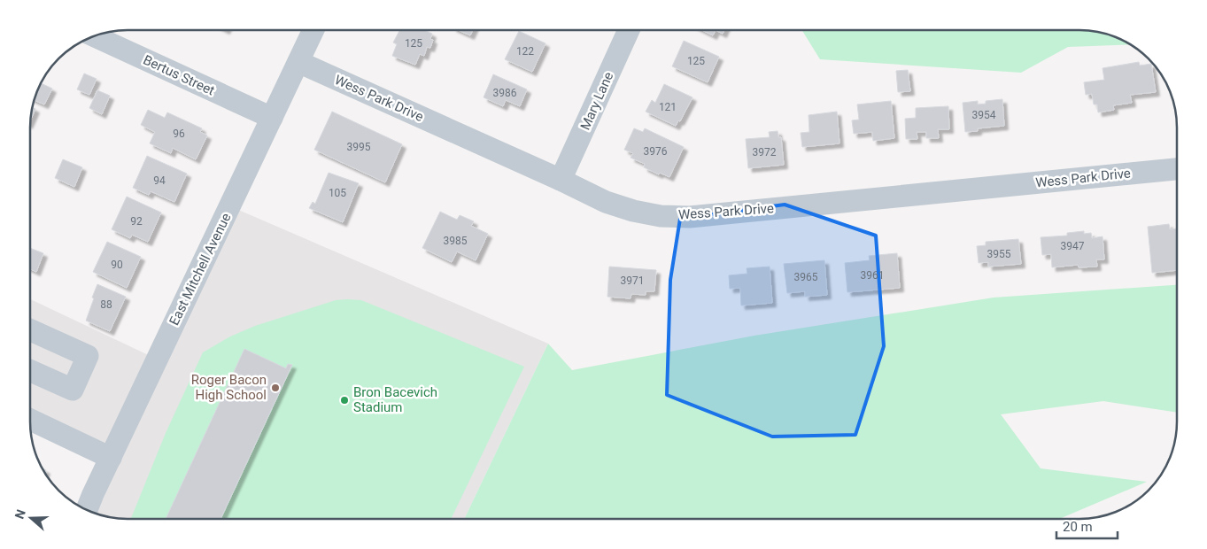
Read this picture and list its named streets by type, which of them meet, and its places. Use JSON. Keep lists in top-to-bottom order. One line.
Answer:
{"streets":{"street":["Bertus Street","Wess Park Drive","Mary Lane","East Mitchell Avenue"]},"crossings":[["Bertus Street","East Mitchell Avenue"],["Wess Park Drive","Mary Lane"],["Wess Park Drive","East Mitchell Avenue"]],"places":["Roger Bacon High School","Bron Bacevich Stadium"],"house_numbers":["125","122","125","3986","121","3954","96","3995","3976","3972","94","105","92","3985","3947","3955","90","3961","3965","3971","88"],"scale_bar":"20 m","north":"left"}
